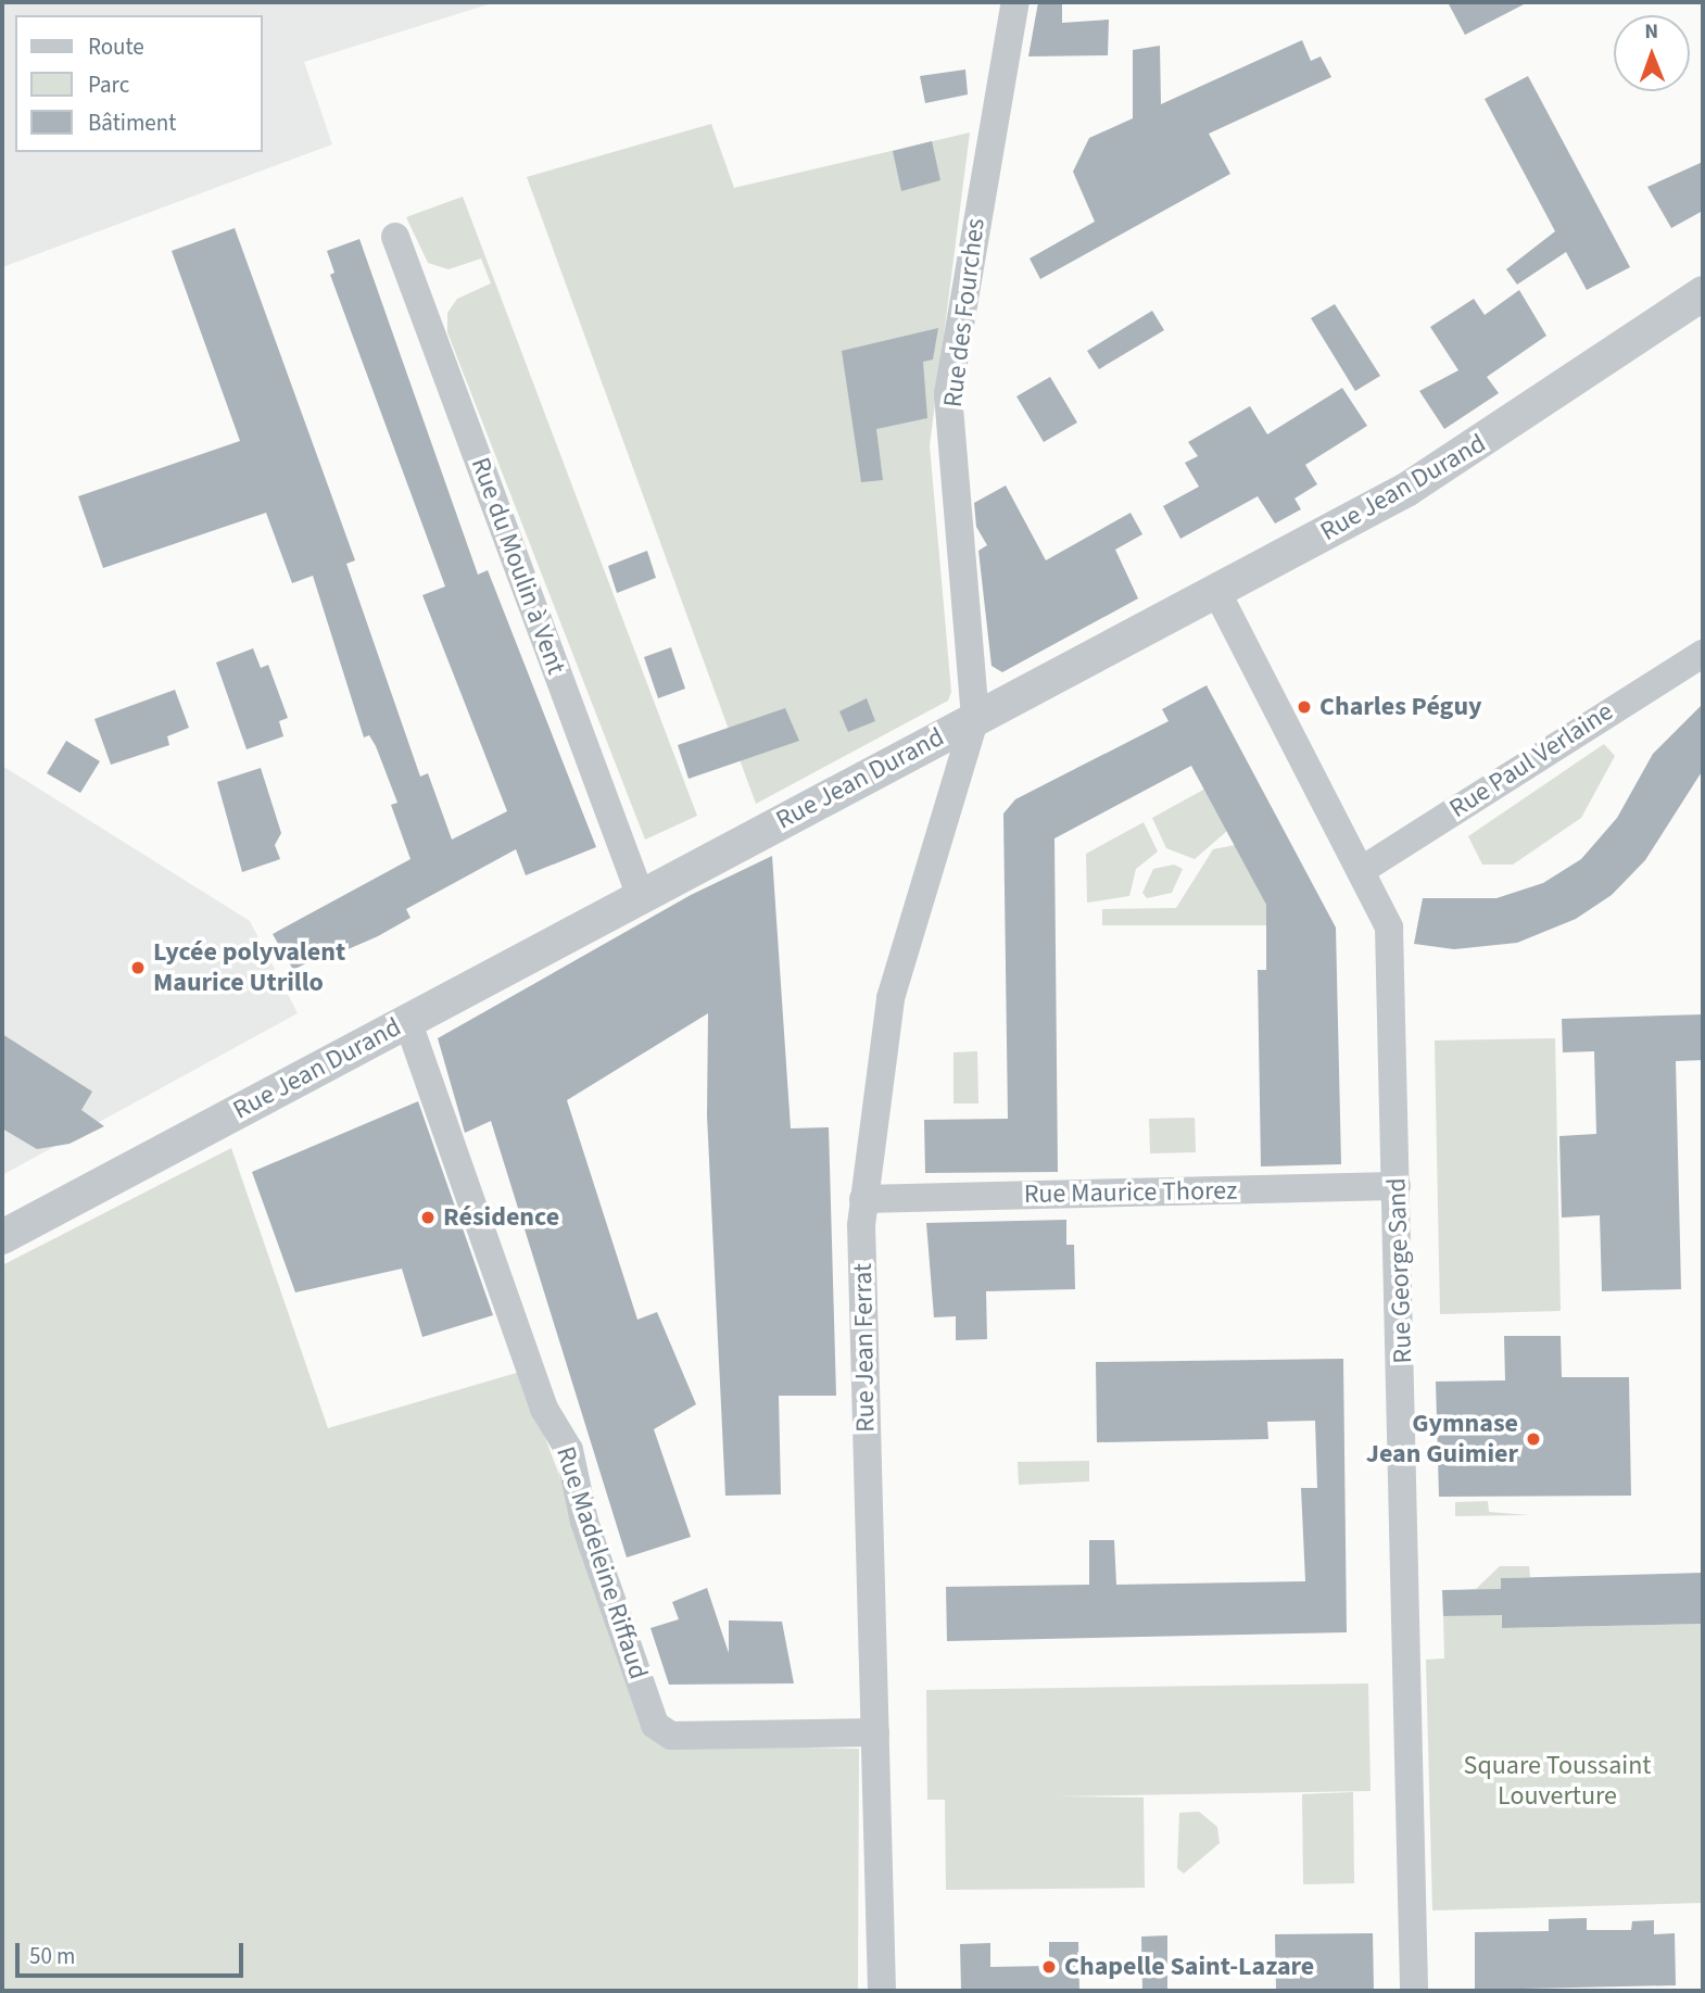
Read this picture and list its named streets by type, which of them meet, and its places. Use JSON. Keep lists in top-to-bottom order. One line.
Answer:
{"streets":{"street":["Rue des Fourches","Rue Jean Durand","Rue du Moulin à Vent","Rue Paul Verlaine","Rue Maurice Thorez","Rue George Sand","Rue Jean Ferrat","Rue Madeleine Riffaud"]},"crossings":[["Rue des Fourches","Rue Jean Durand"],["Rue des Fourches","Rue Jean Ferrat"],["Rue Jean Durand","Rue du Moulin à Vent"],["Rue Jean Durand","Rue George Sand"],["Rue Jean Durand","Rue Jean Ferrat"],["Rue Jean Durand","Rue Madeleine Riffaud"],["Rue Paul Verlaine","Rue George Sand"],["Rue Maurice Thorez","Rue George Sand"],["Rue Maurice Thorez","Rue Jean Ferrat"],["Rue Jean Ferrat","Rue Madeleine Riffaud"]],"parks":["Square Toussaint Louverture"],"places":["Charles Péguy","Lycée polyvalent Maurice Utrillo","Résidence","Gymnase Jean Guimier","Chapelle Saint-Lazare"],"legend":["Route","Parc","Bâtiment"],"scale_bar":"50 m","north":"top"}
